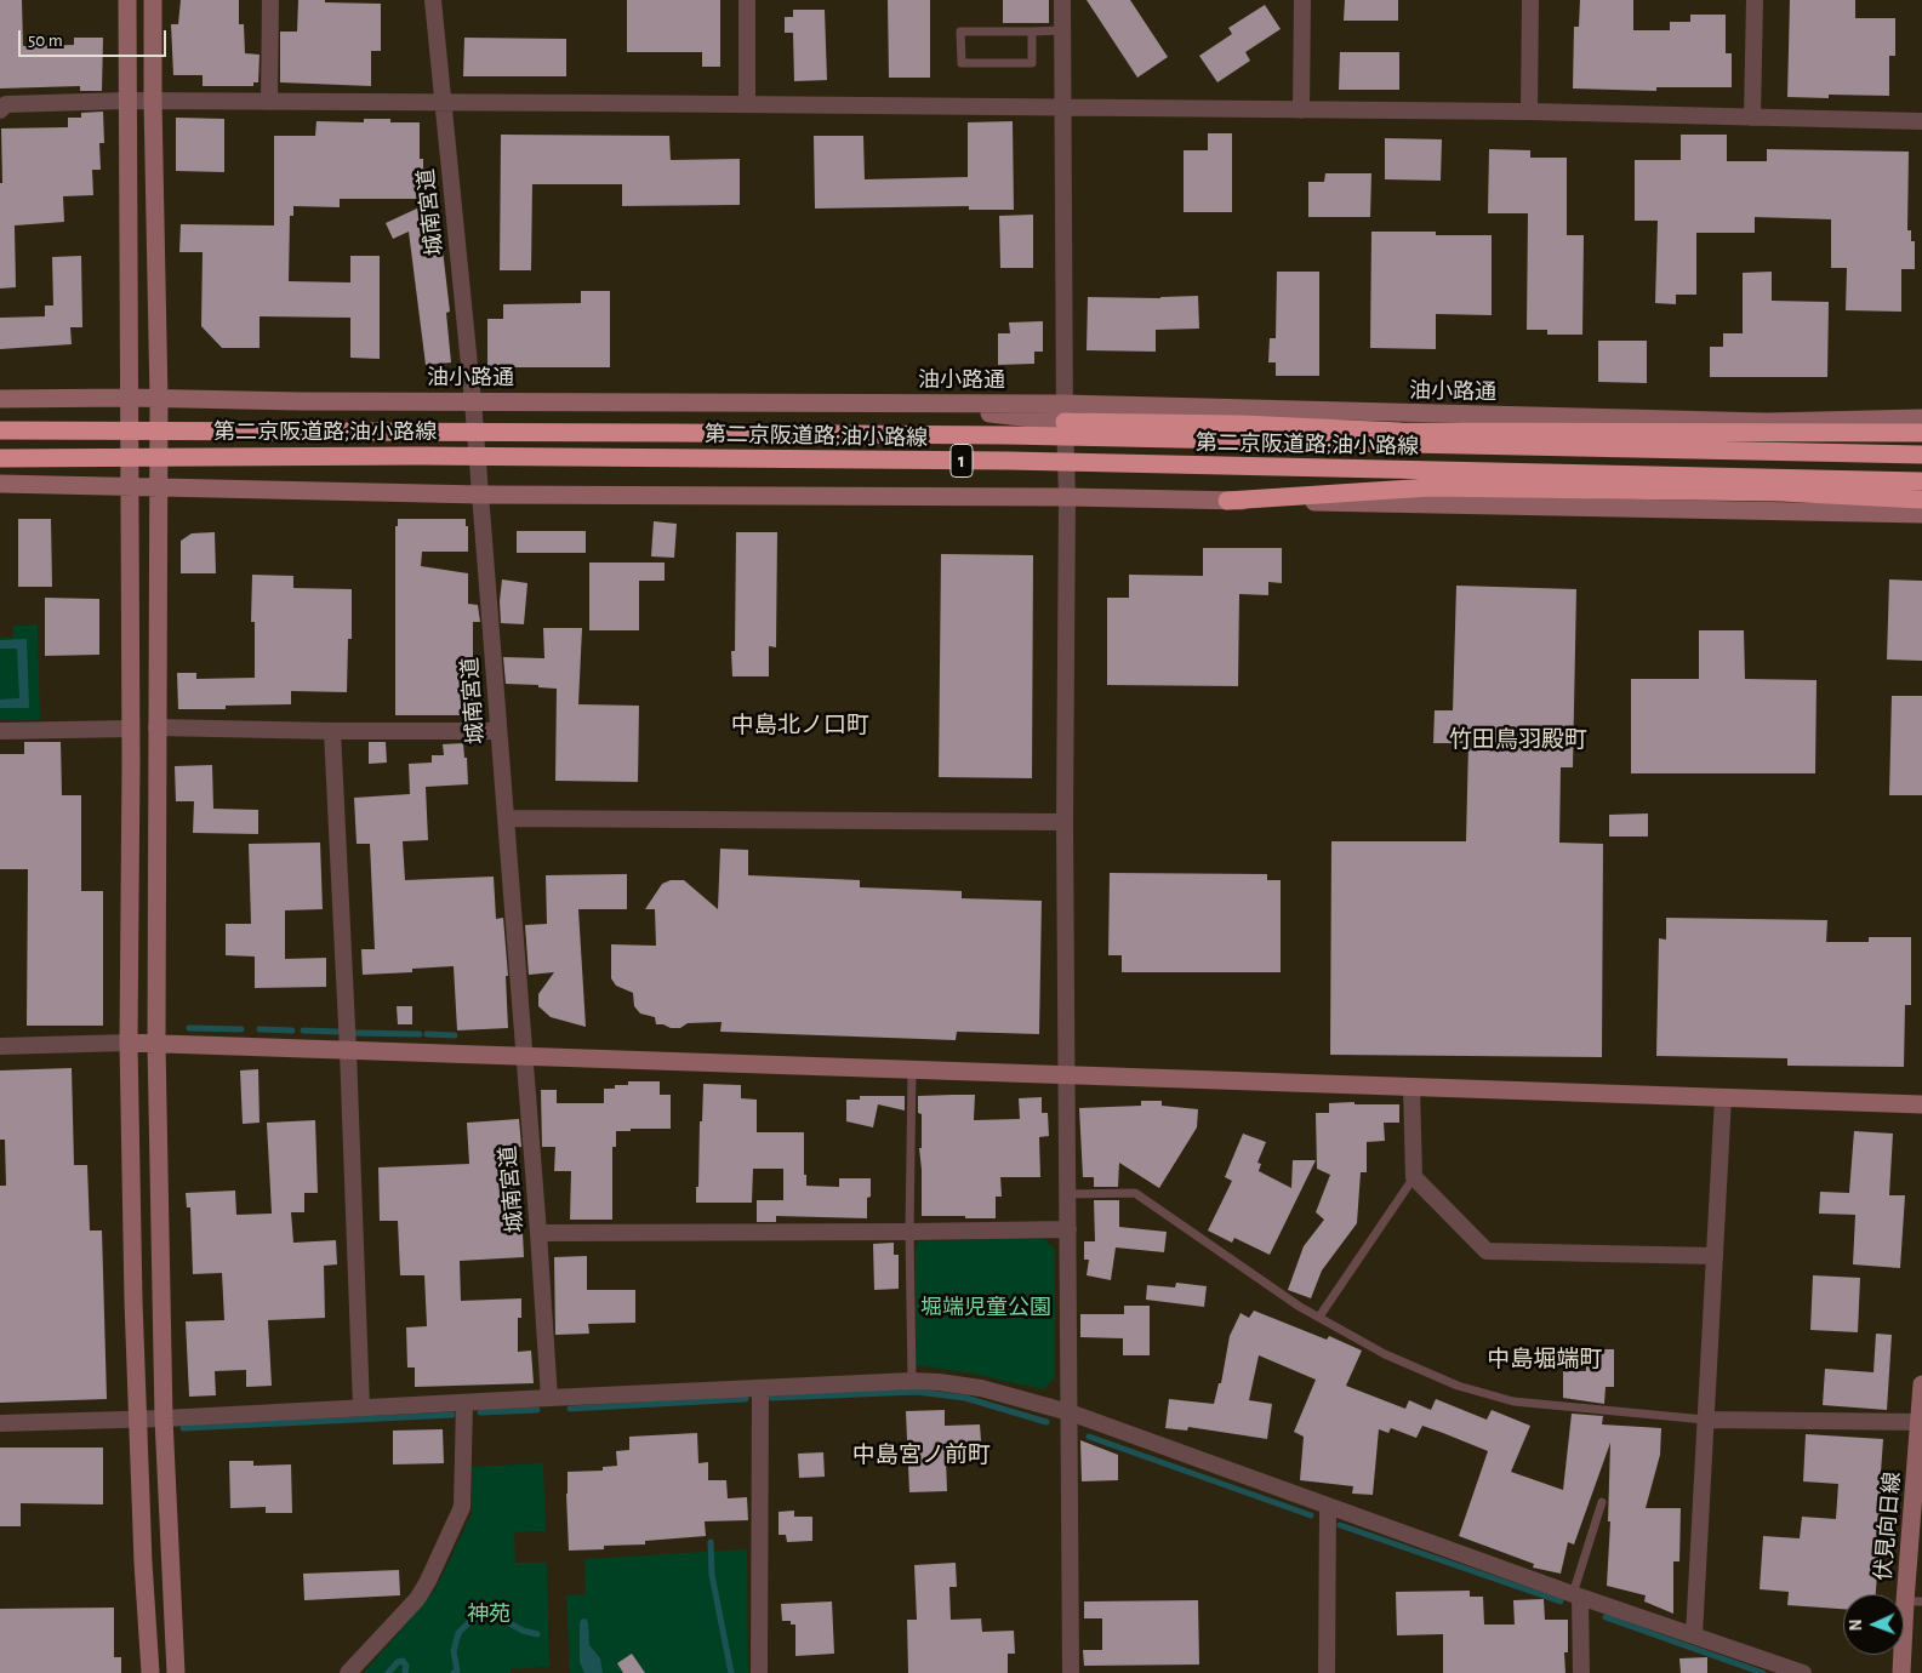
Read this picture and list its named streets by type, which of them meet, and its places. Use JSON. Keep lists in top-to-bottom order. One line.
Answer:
{"streets":{"highway":["第二京阪道路;油小路線","1"],"street":["城南宮道","油小路通","伏見向日線"]},"crossings":[["城南宮道","油小路通"]],"districts":["中島北ノ口町","竹田鳥羽殿町","中島堀端町","中島宮ノ前町"],"parks":["堀端児童公園","神苑"],"scale_bar":"50 m","north":"left"}
